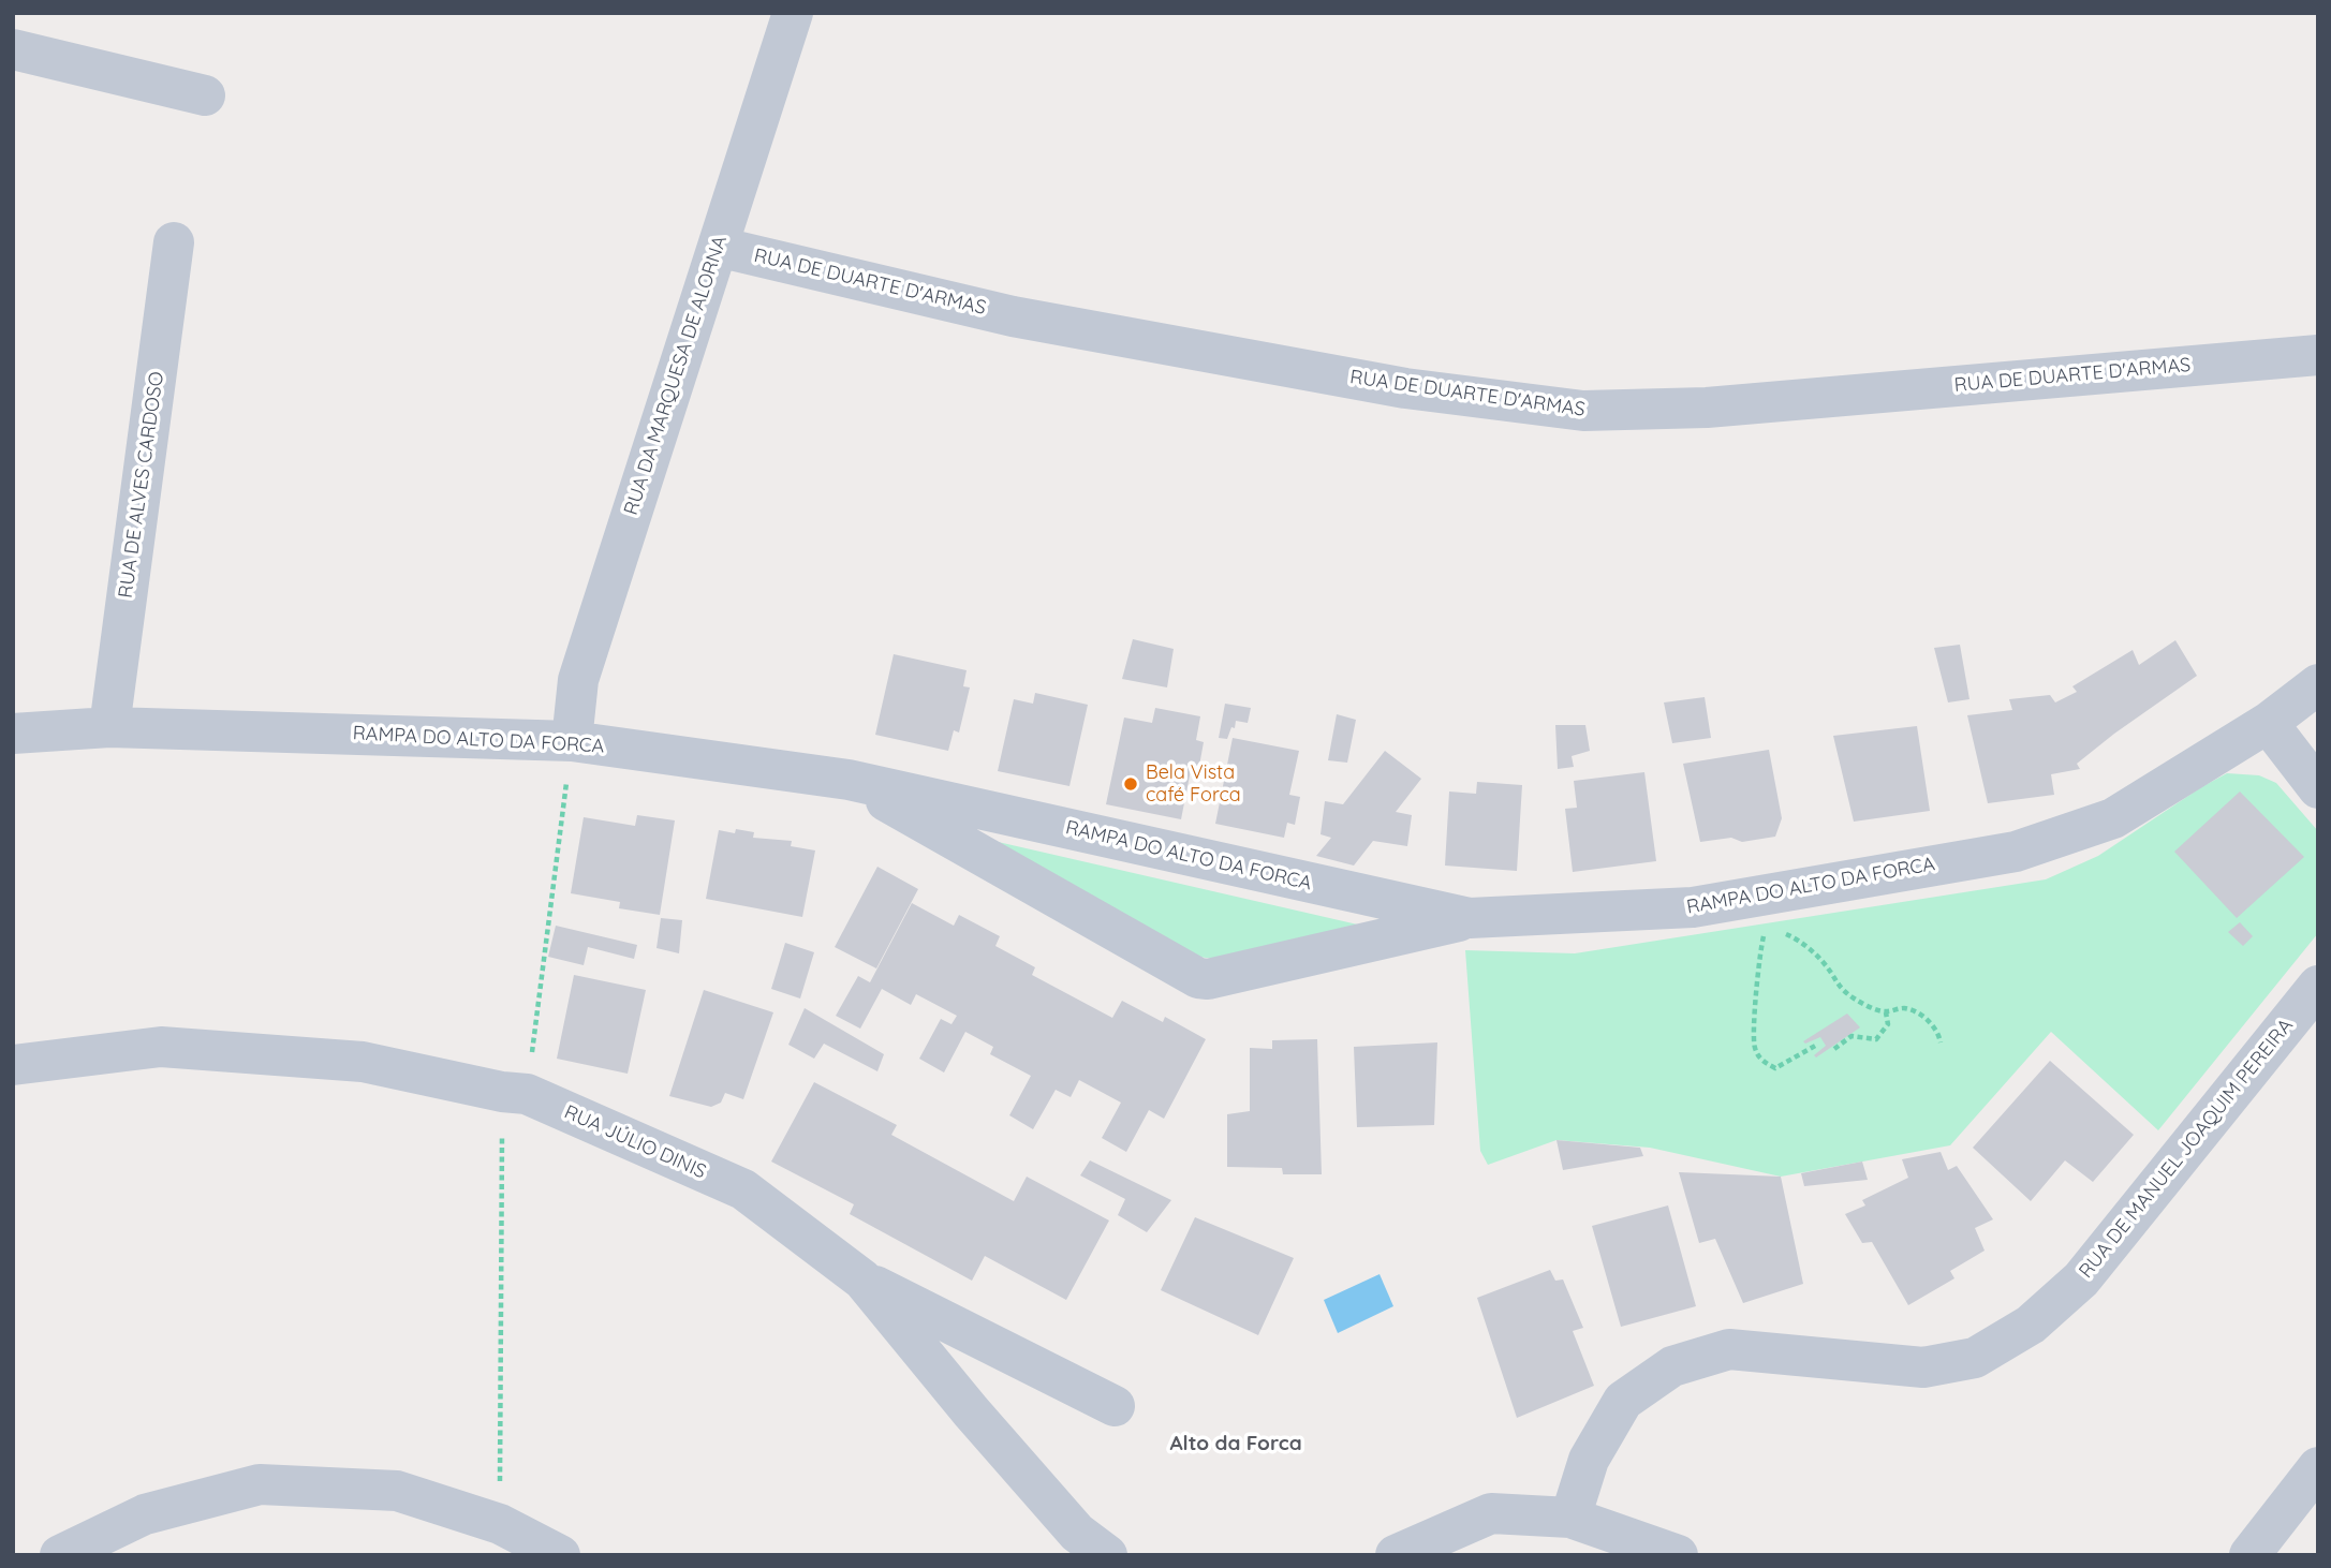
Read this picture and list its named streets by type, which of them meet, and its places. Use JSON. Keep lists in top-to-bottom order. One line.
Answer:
{"streets":{"street":["RUA DE DUARTE D'ARMAS","RUA DA MARQUESA DE ALORNA","RUA DE ALVES CARDOSO","RAMPA DO ALTO DA FORCA","RUA JÚLIO DINIS","RUA DE MANUEL JOAQUIM PEREIRA"]},"crossings":[["RUA DE DUARTE D'ARMAS","RUA DA MARQUESA DE ALORNA"],["RUA DA MARQUESA DE ALORNA","RAMPA DO ALTO DA FORCA"],["RUA DE ALVES CARDOSO","RAMPA DO ALTO DA FORCA"]],"districts":["Alto da Forca"],"places":["Bela Vista café Forca"]}
